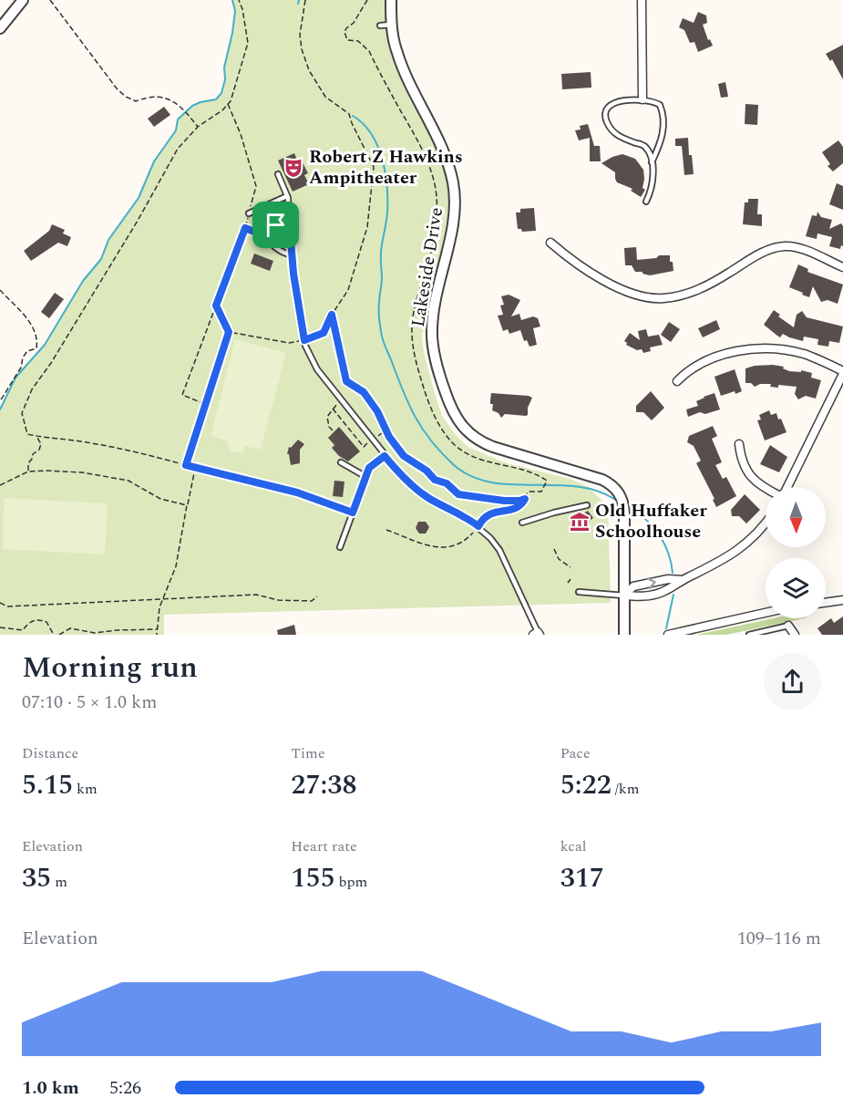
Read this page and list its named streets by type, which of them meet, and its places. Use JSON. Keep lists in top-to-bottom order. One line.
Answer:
{"streets":{"street":["Lakeside Drive"]},"places":{"theatre":["Robert Z Hawkins Ampitheater"],"museum":["Old Huffaker Schoolhouse"]},"north":"bottom","page":{"heading":["Morning run","07:10 · 5 × 1.0 km"],"stats":[["Distance","5.15 km"],["Time","27:38"],["Pace","5:22 /km"],["Elevation","35 m"],["Heart rate","155 bpm"],["kcal","317"]],"chart":["Elevation","109–116 m"],"list":[{"name":"1.0 km","note":"5:26"}]}}
